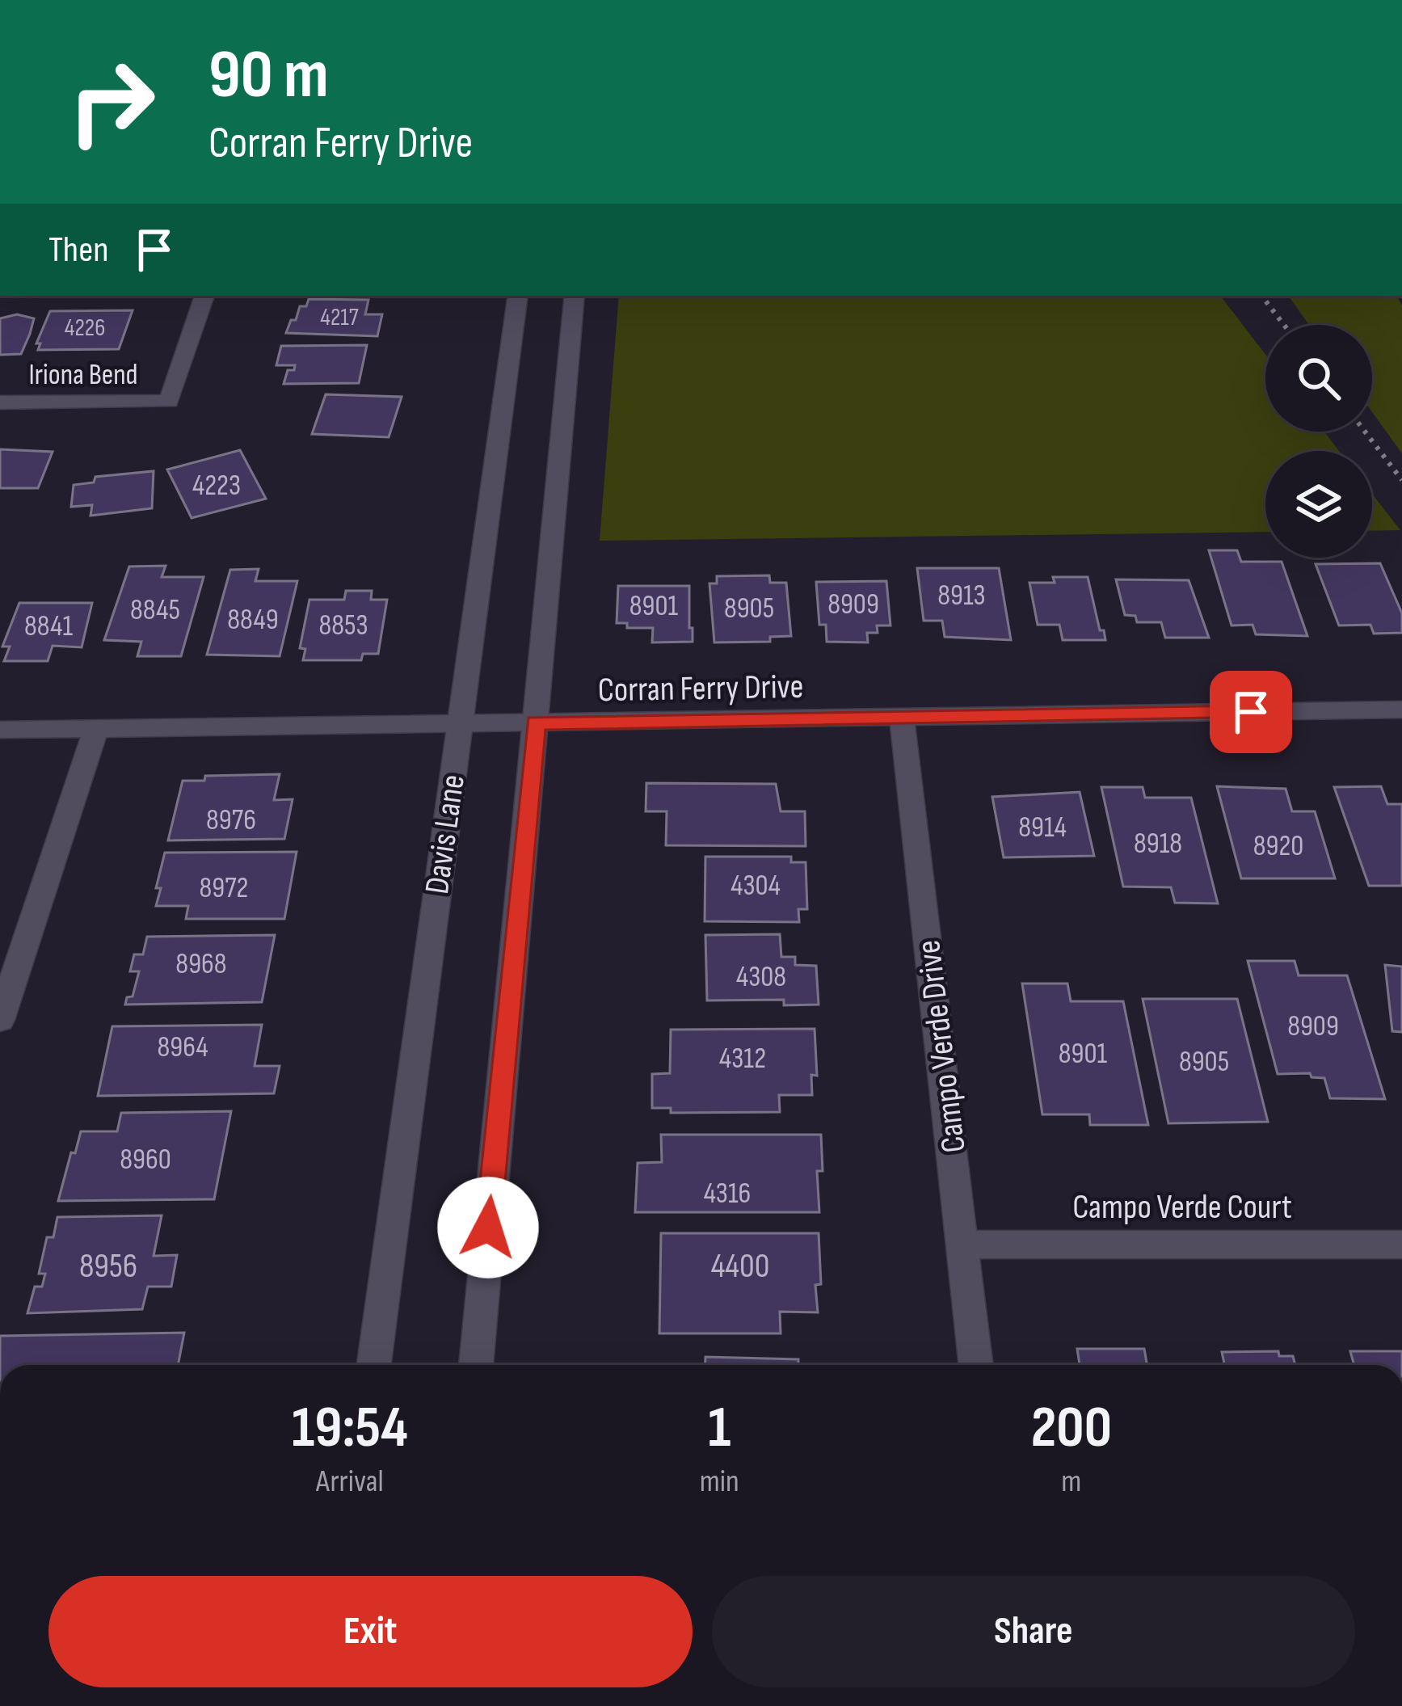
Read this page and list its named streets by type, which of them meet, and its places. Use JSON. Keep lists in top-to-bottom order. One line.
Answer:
{"streets":{"street":["Iriona Bend","Corran Ferry Drive","Davis Lane","Campo Verde Drive","Campo Verde Court"]},"crossings":[["Corran Ferry Drive","Davis Lane"],["Corran Ferry Drive","Campo Verde Drive"],["Campo Verde Drive","Campo Verde Court"]],"house_numbers":["4217","4226","4223","8913","8909","8901","8905","8845","8849","8853","8841","8976","8914","8918","8920","4304","8972","8968","4308","8909","8964","8901","4312","8905","8960","4316","8956","4400"],"page":{"turn":["90 m","Corran Ferry Drive"],"then":"Then","eta":["19:54","Arrival","1","min","200","m"],"buttons":["Exit","Share"]}}
